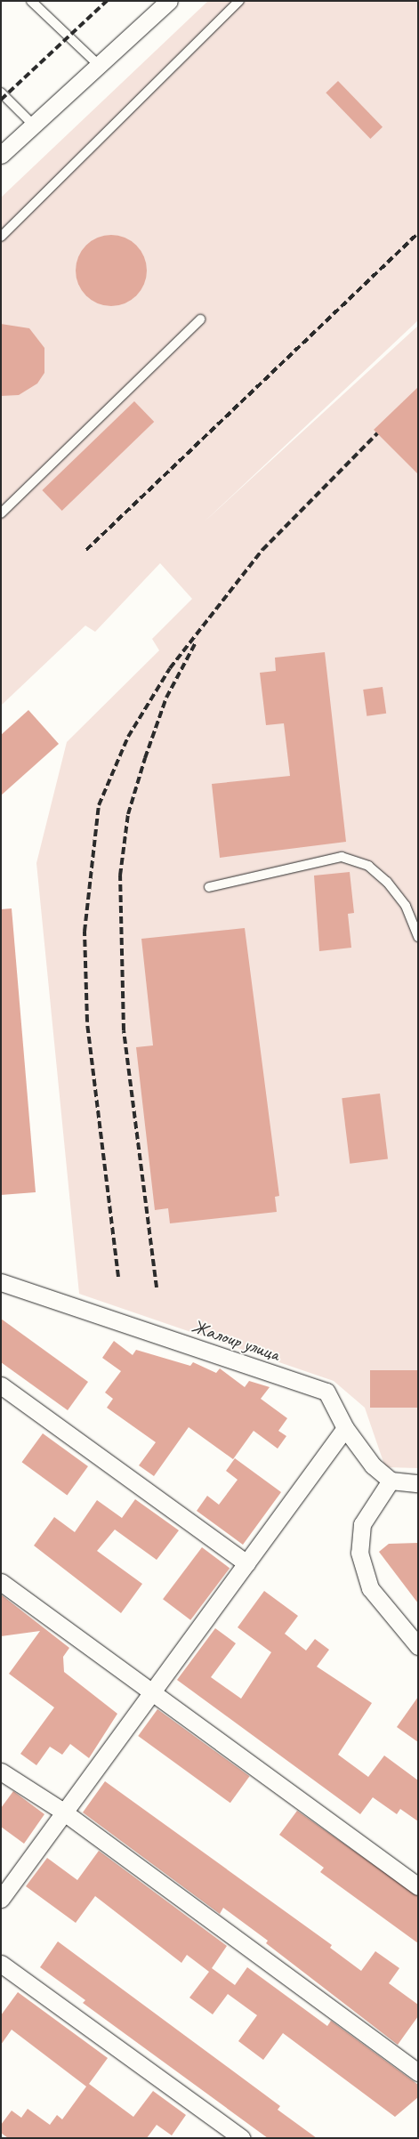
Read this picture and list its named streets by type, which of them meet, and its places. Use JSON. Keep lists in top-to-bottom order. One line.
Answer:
{"streets":{"street":["Жалоир улица"]}}
